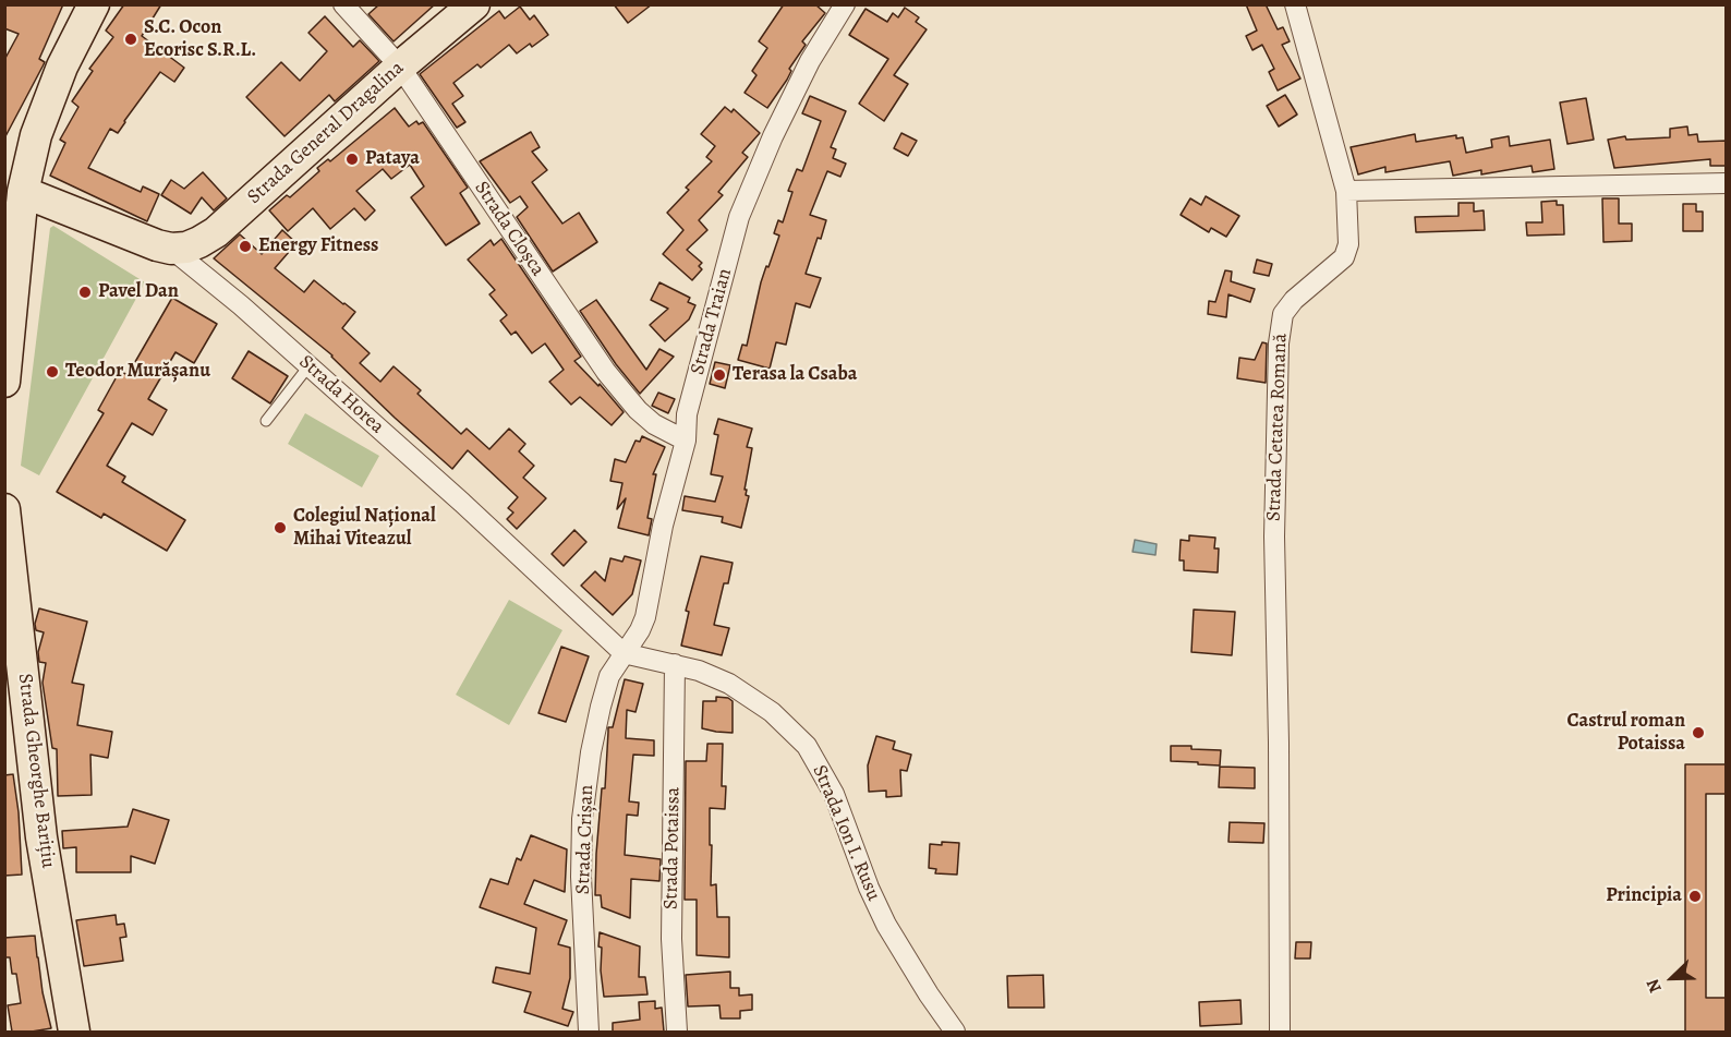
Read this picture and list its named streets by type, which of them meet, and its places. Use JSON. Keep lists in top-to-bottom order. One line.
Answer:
{"streets":{"main road":["Strada General Dragalina","Strada Horea","Strada Gheorghe Barițiu"],"street":["Strada Cloșca","Strada Traian","Strada Cetatea Romană","Strada Ion I. Rusu","Strada Crișan","Strada Potaissa"]},"crossings":[["Strada General Dragalina","Strada Cloșca"],["Strada General Dragalina","Strada Horea"],["Strada Cloșca","Strada Traian"],["Strada Traian","Strada Horea"],["Strada Traian","Strada Ion I. Rusu"],["Strada Traian","Strada Crișan"],["Strada Horea","Strada Ion I. Rusu"],["Strada Horea","Strada Crișan"],["Strada Ion I. Rusu","Strada Crișan"],["Strada Ion I. Rusu","Strada Potaissa"]],"places":["S.C. Ocon Ecorisc S.R.L.","Pataya","Energy Fitness","Pavel Dan","Teodor Murășanu","Terasa la Csaba","Colegiul Național Mihai Viteazul","Castrul roman Potaissa","Principia"],"north":"bottom left"}
